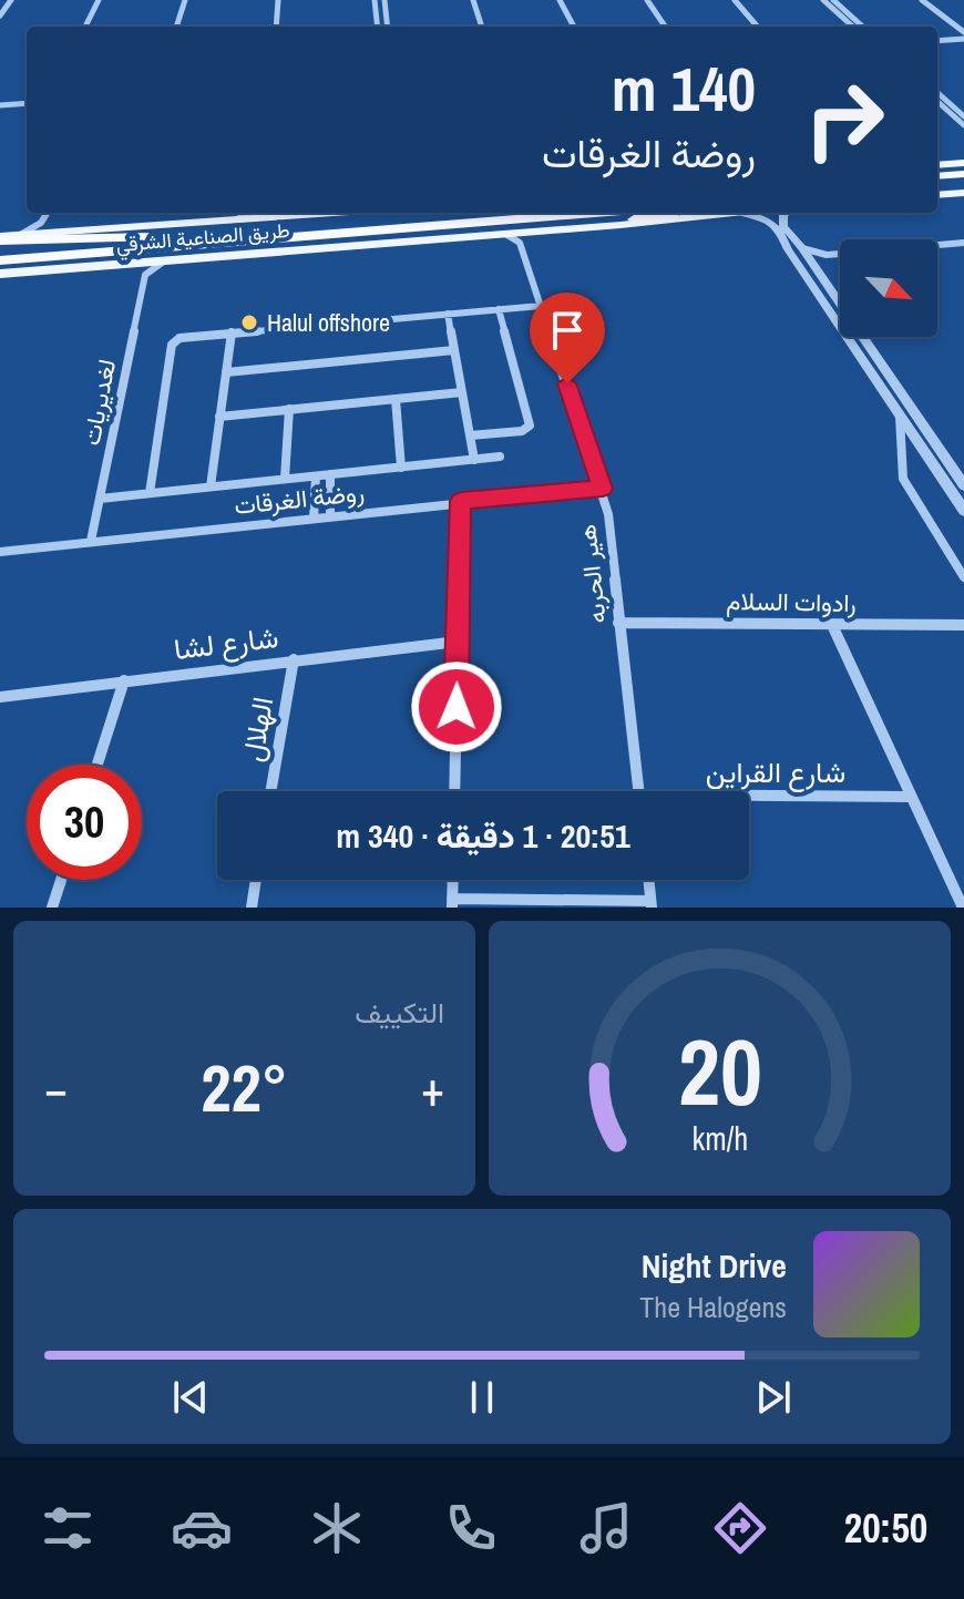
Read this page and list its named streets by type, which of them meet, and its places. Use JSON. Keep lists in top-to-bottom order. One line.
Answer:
{"streets":{"highway":["طريق الصناعية الشرقي"],"street":["لغديريات","روضة الغرقات","هير الحربه","رادوات السلام","شارع لشا","الهلال","شارع القراين"]},"crossings":[["لغديريات","روضة الغرقات"],["روضة الغرقات","هير الحربه"],["هير الحربه","رادوات السلام"],["شارع لشا","الهلال"]],"places":["Halul offshore"],"north":"bottom right","page":{"turn":["140 m","روضة الغرقات"],"limit":"30","trip":"20:51 · 1 دقيقة · 340 m","tile":"التكييف","heat":["−","22°","+"],"song":["Night Drive","The Halogens"],"tabs":"20:50","gauge":["20","km/h"]}}
